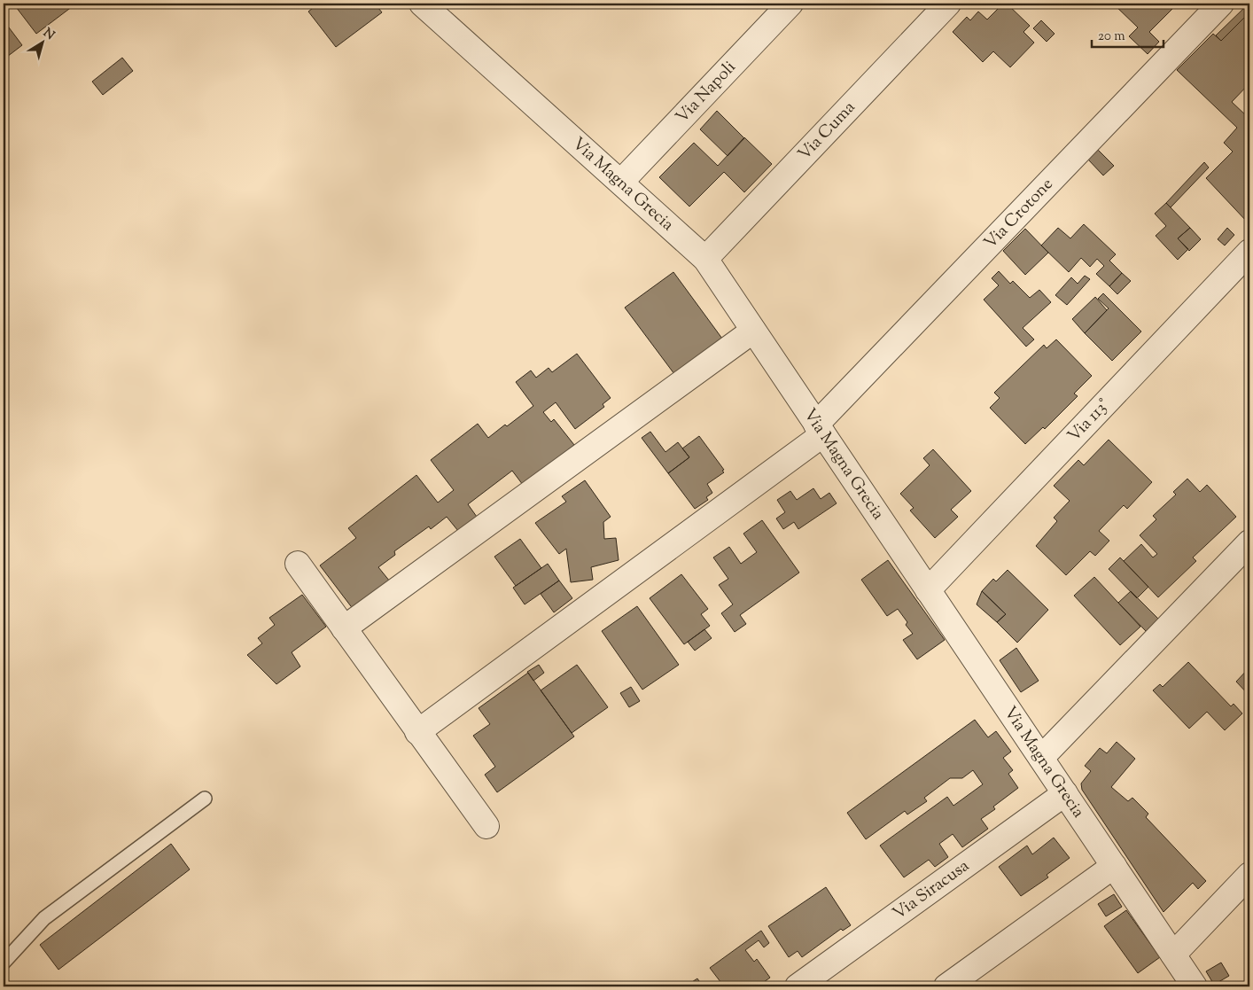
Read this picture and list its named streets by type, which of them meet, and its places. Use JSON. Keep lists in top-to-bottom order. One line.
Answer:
{"streets":{"street":["Via Napoli","Via Cuma","Via Magna Grecia","Via Crotone","Via 113°","Via Siracusa"]},"crossings":[["Via Napoli","Via Magna Grecia"],["Via Cuma","Via Magna Grecia"],["Via Magna Grecia","Via Crotone"],["Via Magna Grecia","Via 113°"],["Via Magna Grecia","Via Siracusa"]],"scale_bar":"20 m","north":"top right"}
